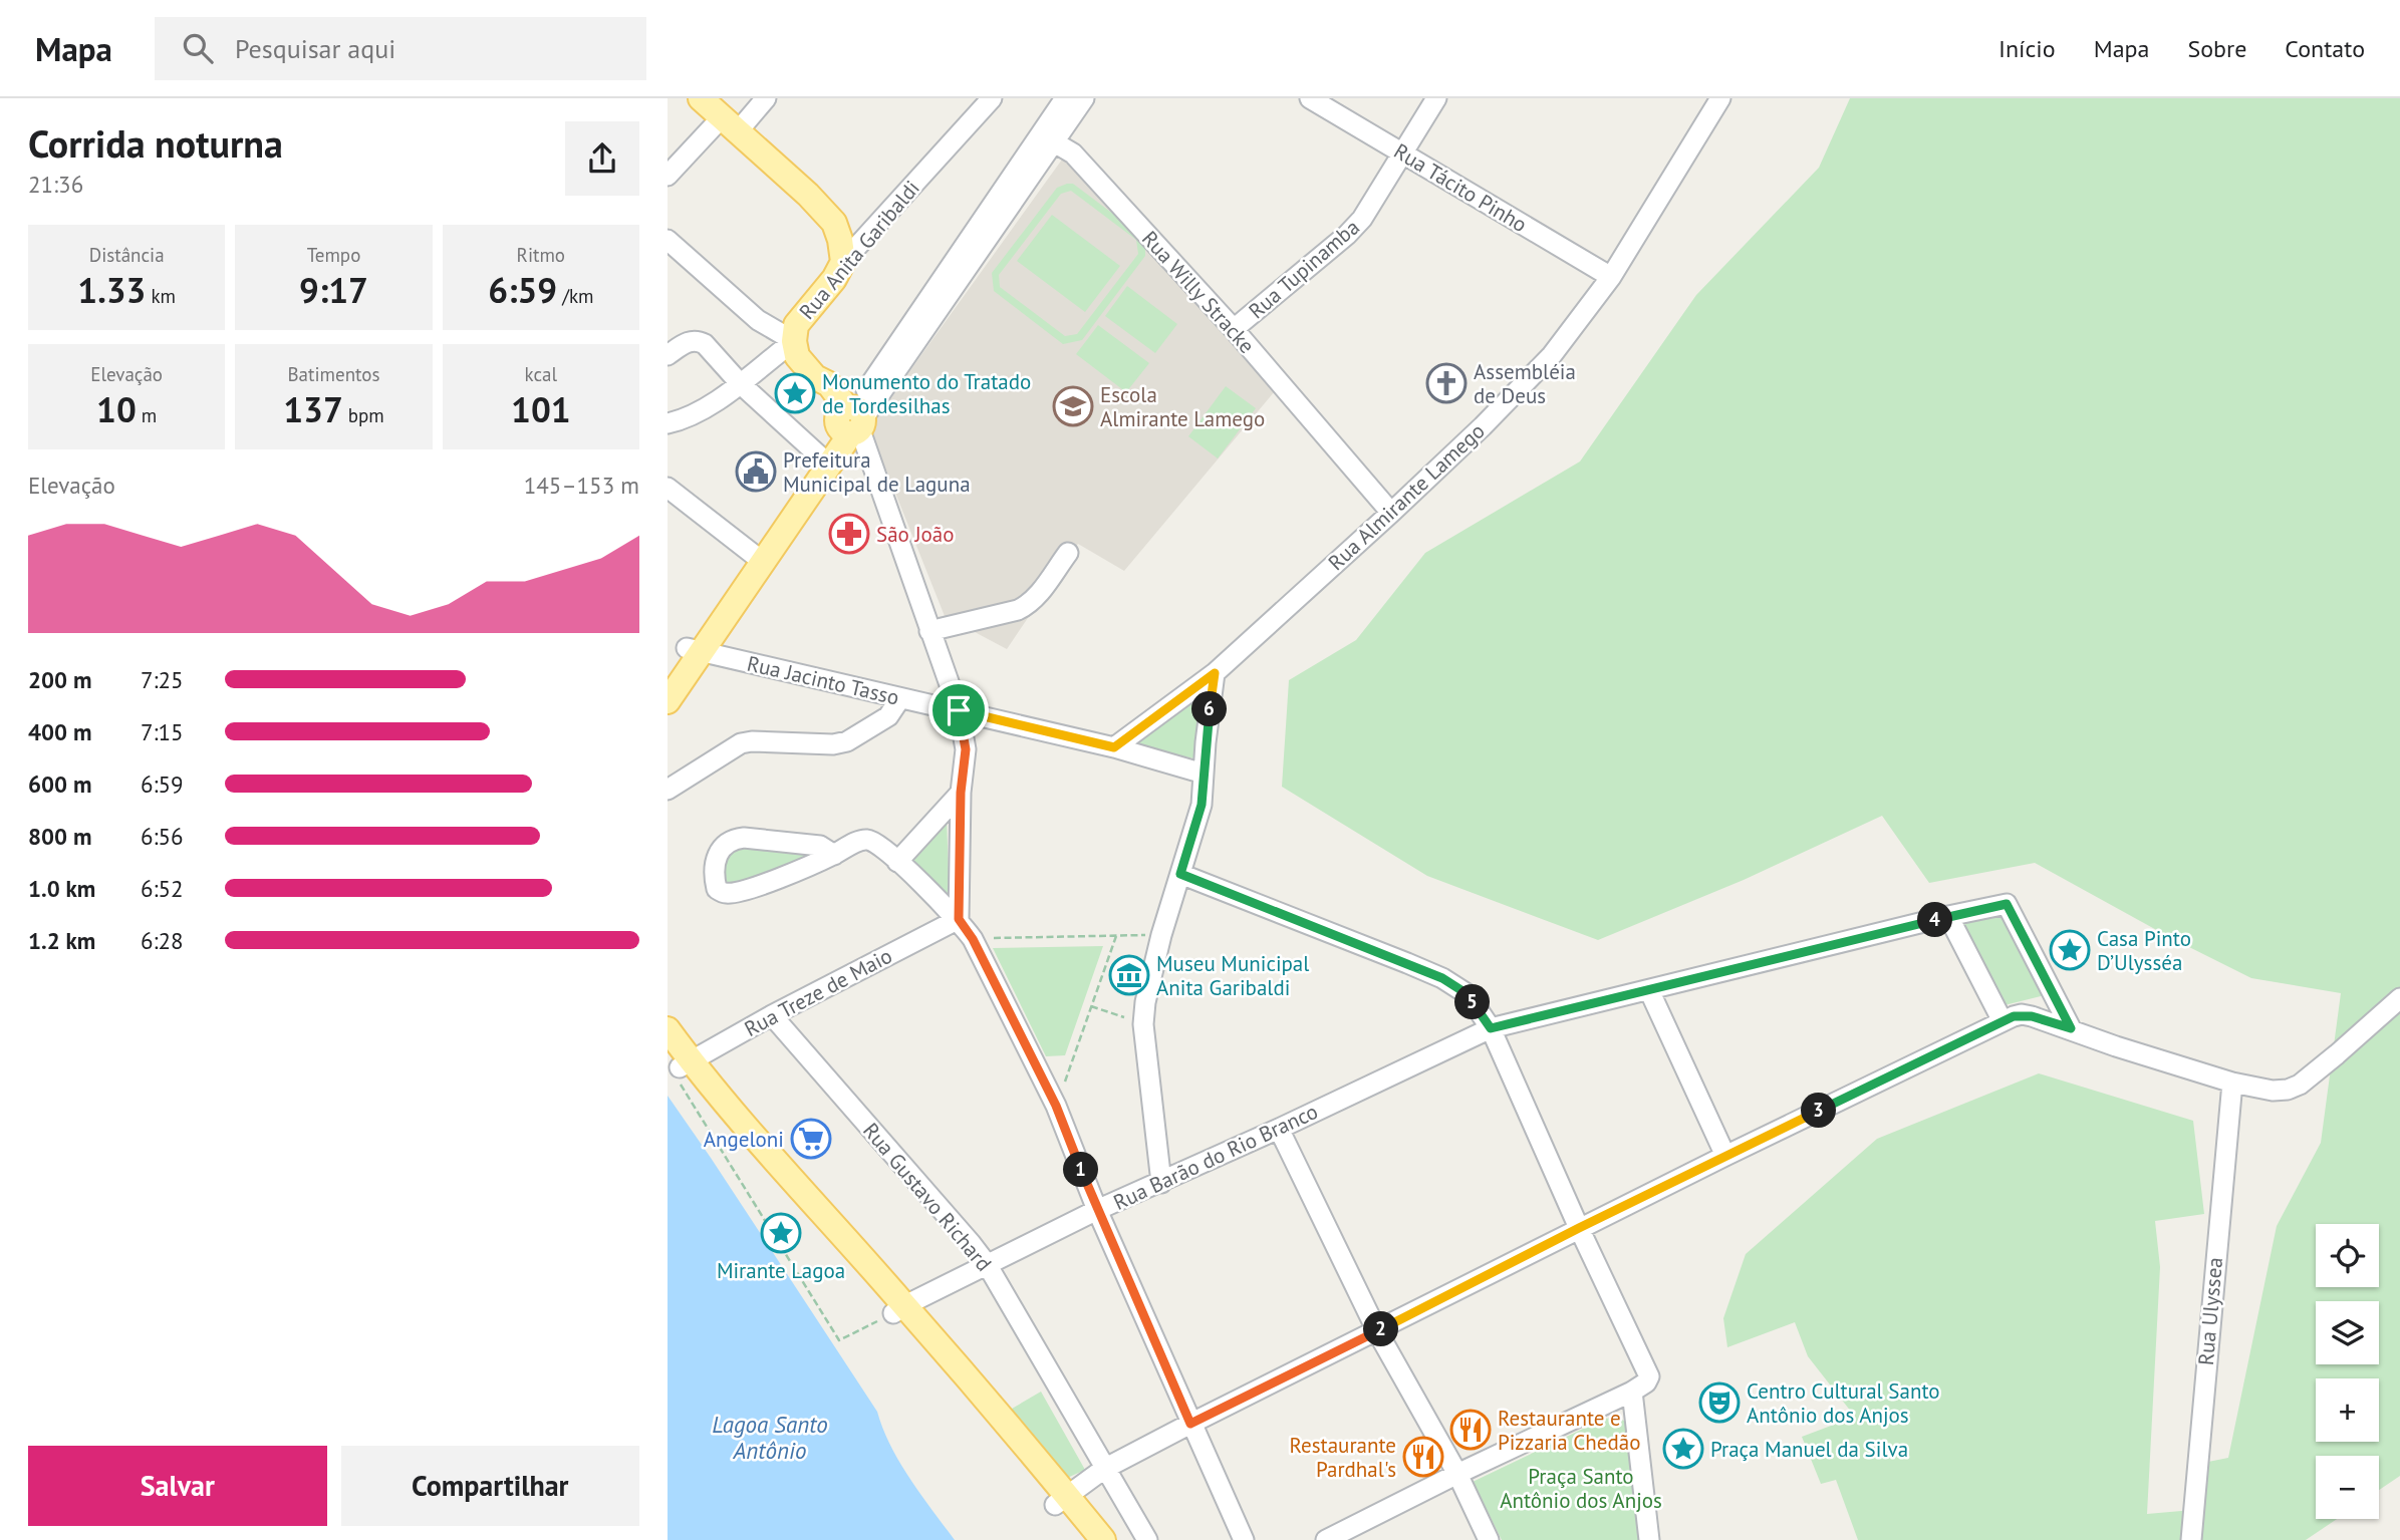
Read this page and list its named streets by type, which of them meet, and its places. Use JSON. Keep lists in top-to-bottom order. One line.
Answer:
{"streets":{"main road":["Rua Anita Garibaldi"],"street":["Rua Tácito Pinho","Rua Tupinamba","Rua Willy Stracke","Rua Almirante Lamego","Rua Jacinto Tasso","Rua Treze de Maio","Rua Barão do Rio Branco","Rua Gustavo Richard","Rua Ulyssea"]},"crossings":[["Rua Tácito Pinho","Rua Tupinamba"],["Rua Tácito Pinho","Rua Almirante Lamego"],["Rua Tupinamba","Rua Willy Stracke"],["Rua Willy Stracke","Rua Almirante Lamego"],["Rua Almirante Lamego","Rua Jacinto Tasso"],["Rua Treze de Maio","Rua Gustavo Richard"],["Rua Barão do Rio Branco","Rua Gustavo Richard"]],"water":["Lagoa Santo Antônio"],"parks":["Praça Santo Antônio dos Anjos"],"places":{"church":["Assembléia de Deus"],"place":["Monumento do Tratado de Tordesilhas","Casa Pinto D’Ulysséa","Mirante Lagoa","Praça Manuel da Silva"],"school or university":["Escola Almirante Lamego"],"public building":["Prefeitura Municipal de Laguna"],"pharmacy":["São João"],"museum":["Museu Municipal Anita Garibaldi"],"supermarket":["Angeloni"],"theatre":["Centro Cultural Santo Antônio dos Anjos"],"restaurant":["Restaurante e Pizzaria Chedão","Restaurante Pardhal's"]},"page":{"header":"Mapa","search":"Pesquisar aqui","nav":["Início","Mapa","Sobre","Contato"],"heading":["Corrida noturna","21:36"],"stats":[["Distância","1.33 km"],["Tempo","9:17"],["Ritmo","6:59 /km"],["Elevação","10 m"],["Batimentos","137 bpm"],["kcal","101"]],"chart":["Elevação","145–153 m"],"list":[{"name":"200 m","note":"7:25"},{"name":"400 m","note":"7:15"},{"name":"600 m","note":"6:59"},{"name":"800 m","note":"6:56"},{"name":"1.0 km","note":"6:52"},{"name":"1.2 km","note":"6:28"}],"pins":["6","4","5","3","1","2"],"map_buttons":["+","−"],"buttons":["Salvar","Compartilhar"]}}
